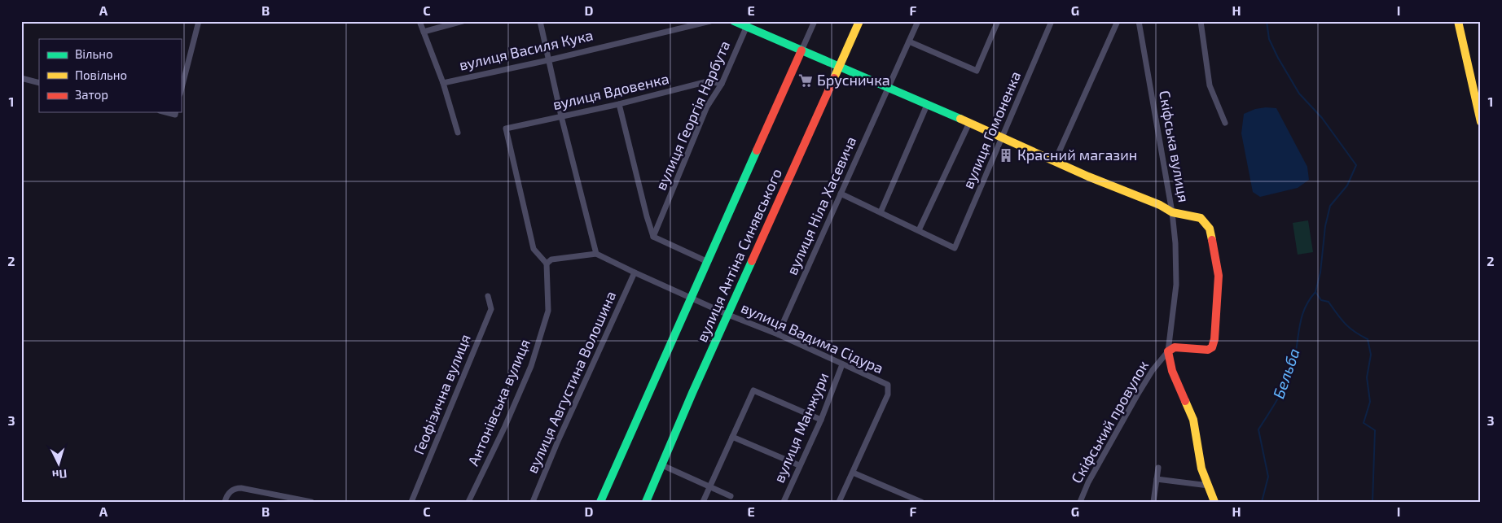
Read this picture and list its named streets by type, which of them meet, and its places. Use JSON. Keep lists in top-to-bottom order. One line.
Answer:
{"streets":{"street":["вулиця Василя Кука","вулиця Вдовенка","вулиця Георгія Нарбута","вулиця Гомоненка","Скіфська вулиця","вулиця Ніла Хасевича","вулиця Антіна Синявського","вулиця Вадима Сідура","вулиця Августина Волошина","Геофізична вулиця","Антонівська вулиця","Скіфський провулок","вулиця Манжури"]},"crossings":[["вулиця Вдовенка","вулиця Георгія Нарбута"],["вулиця Вдовенка","Антонівська вулиця"],["Скіфська вулиця","Скіфський провулок"],["вулиця Ніла Хасевича","вулиця Вадима Сідура"],["вулиця Антіна Синявського","вулиця Вадима Сідура"],["вулиця Вадима Сідура","вулиця Августина Волошина"],["вулиця Вадима Сідура","вулиця Манжури"]],"water":["Бельба"],"places":{"supermarket":["Брусничка"],"building":["Красний магазин"]},"legend":["Вільно","Повільно","Затор"],"north":"bottom","grid":{"columns":["A","B","C","D","E","F","G","H","I"],"rows":["1","2","3"]}}
